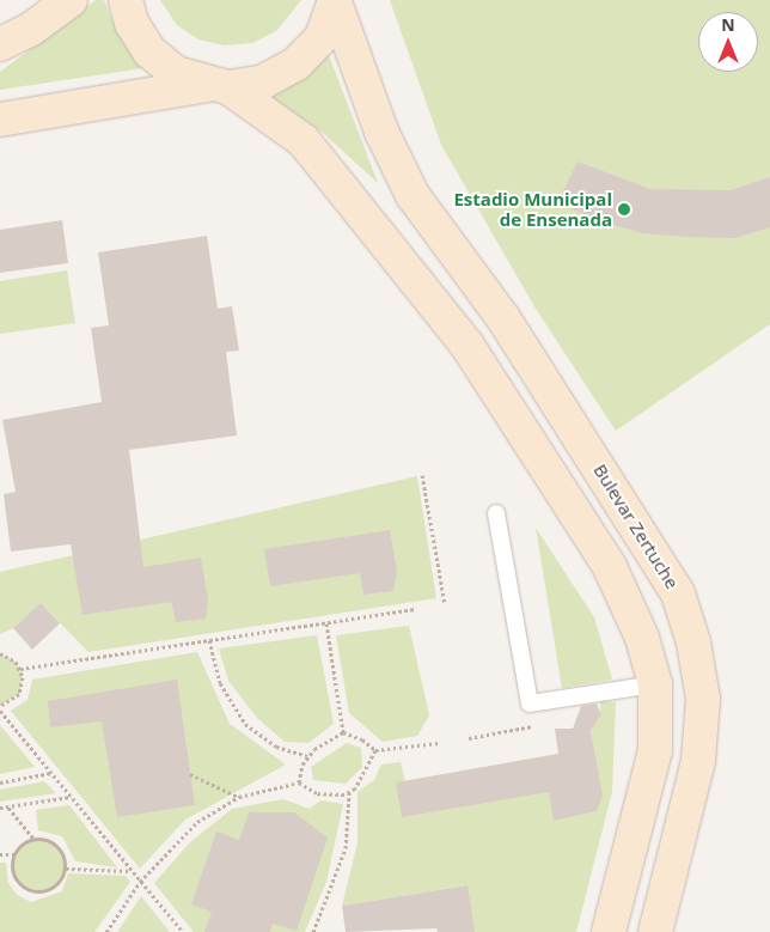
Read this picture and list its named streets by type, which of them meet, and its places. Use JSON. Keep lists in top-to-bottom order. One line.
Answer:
{"streets":{"main road":["Bulevar Zertuche"]},"places":["Estadio Municipal de Ensenada"],"north":"top"}
